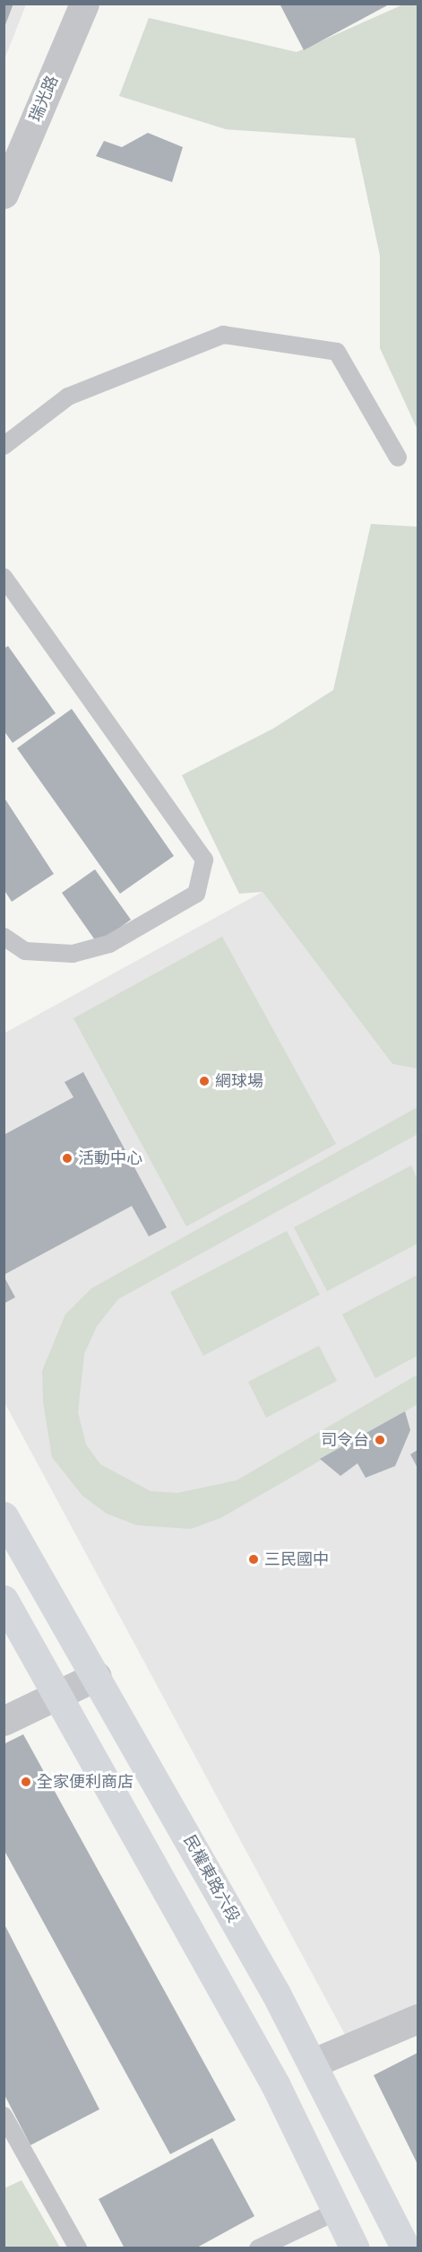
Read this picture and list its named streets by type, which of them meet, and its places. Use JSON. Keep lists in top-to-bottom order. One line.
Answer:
{"streets":{"main road":["民權東路六段"],"street":["瑞光路"]},"places":["網球場","活動中心","司令台","三民國中","全家便利商店"]}
